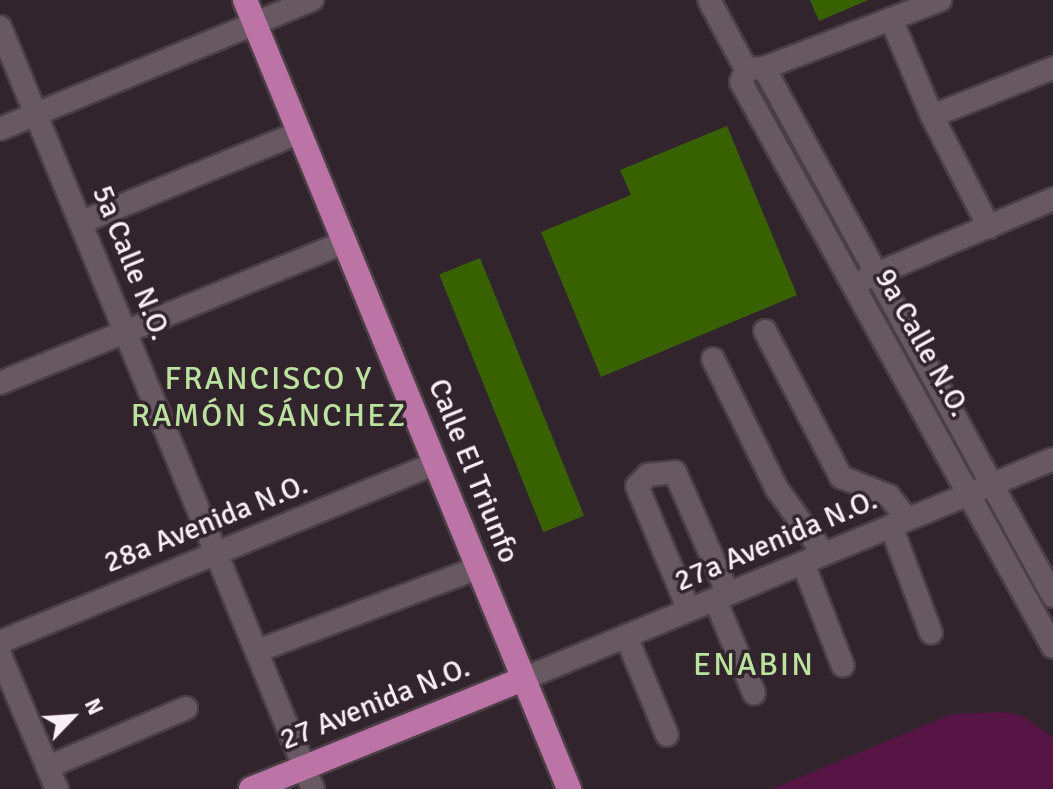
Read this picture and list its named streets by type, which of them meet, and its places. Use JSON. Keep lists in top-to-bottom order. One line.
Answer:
{"streets":{"main road":["Calle El Triunfo","27 Avenida N.O."],"street":["5a Calle N.O.","9a Calle N.O.","28a Avenida N.O.","27a Avenida N.O."]},"crossings":[["5a Calle N.O.","28a Avenida N.O."],["5a Calle N.O.","27 Avenida N.O."],["9a Calle N.O.","27a Avenida N.O."],["Calle El Triunfo","28a Avenida N.O."],["Calle El Triunfo","27a Avenida N.O."],["Calle El Triunfo","27 Avenida N.O."],["27a Avenida N.O.","27 Avenida N.O."]],"districts":["FRANCISCO Y RAMÓN SÁNCHEZ","ENABIN"],"north":"top right"}
